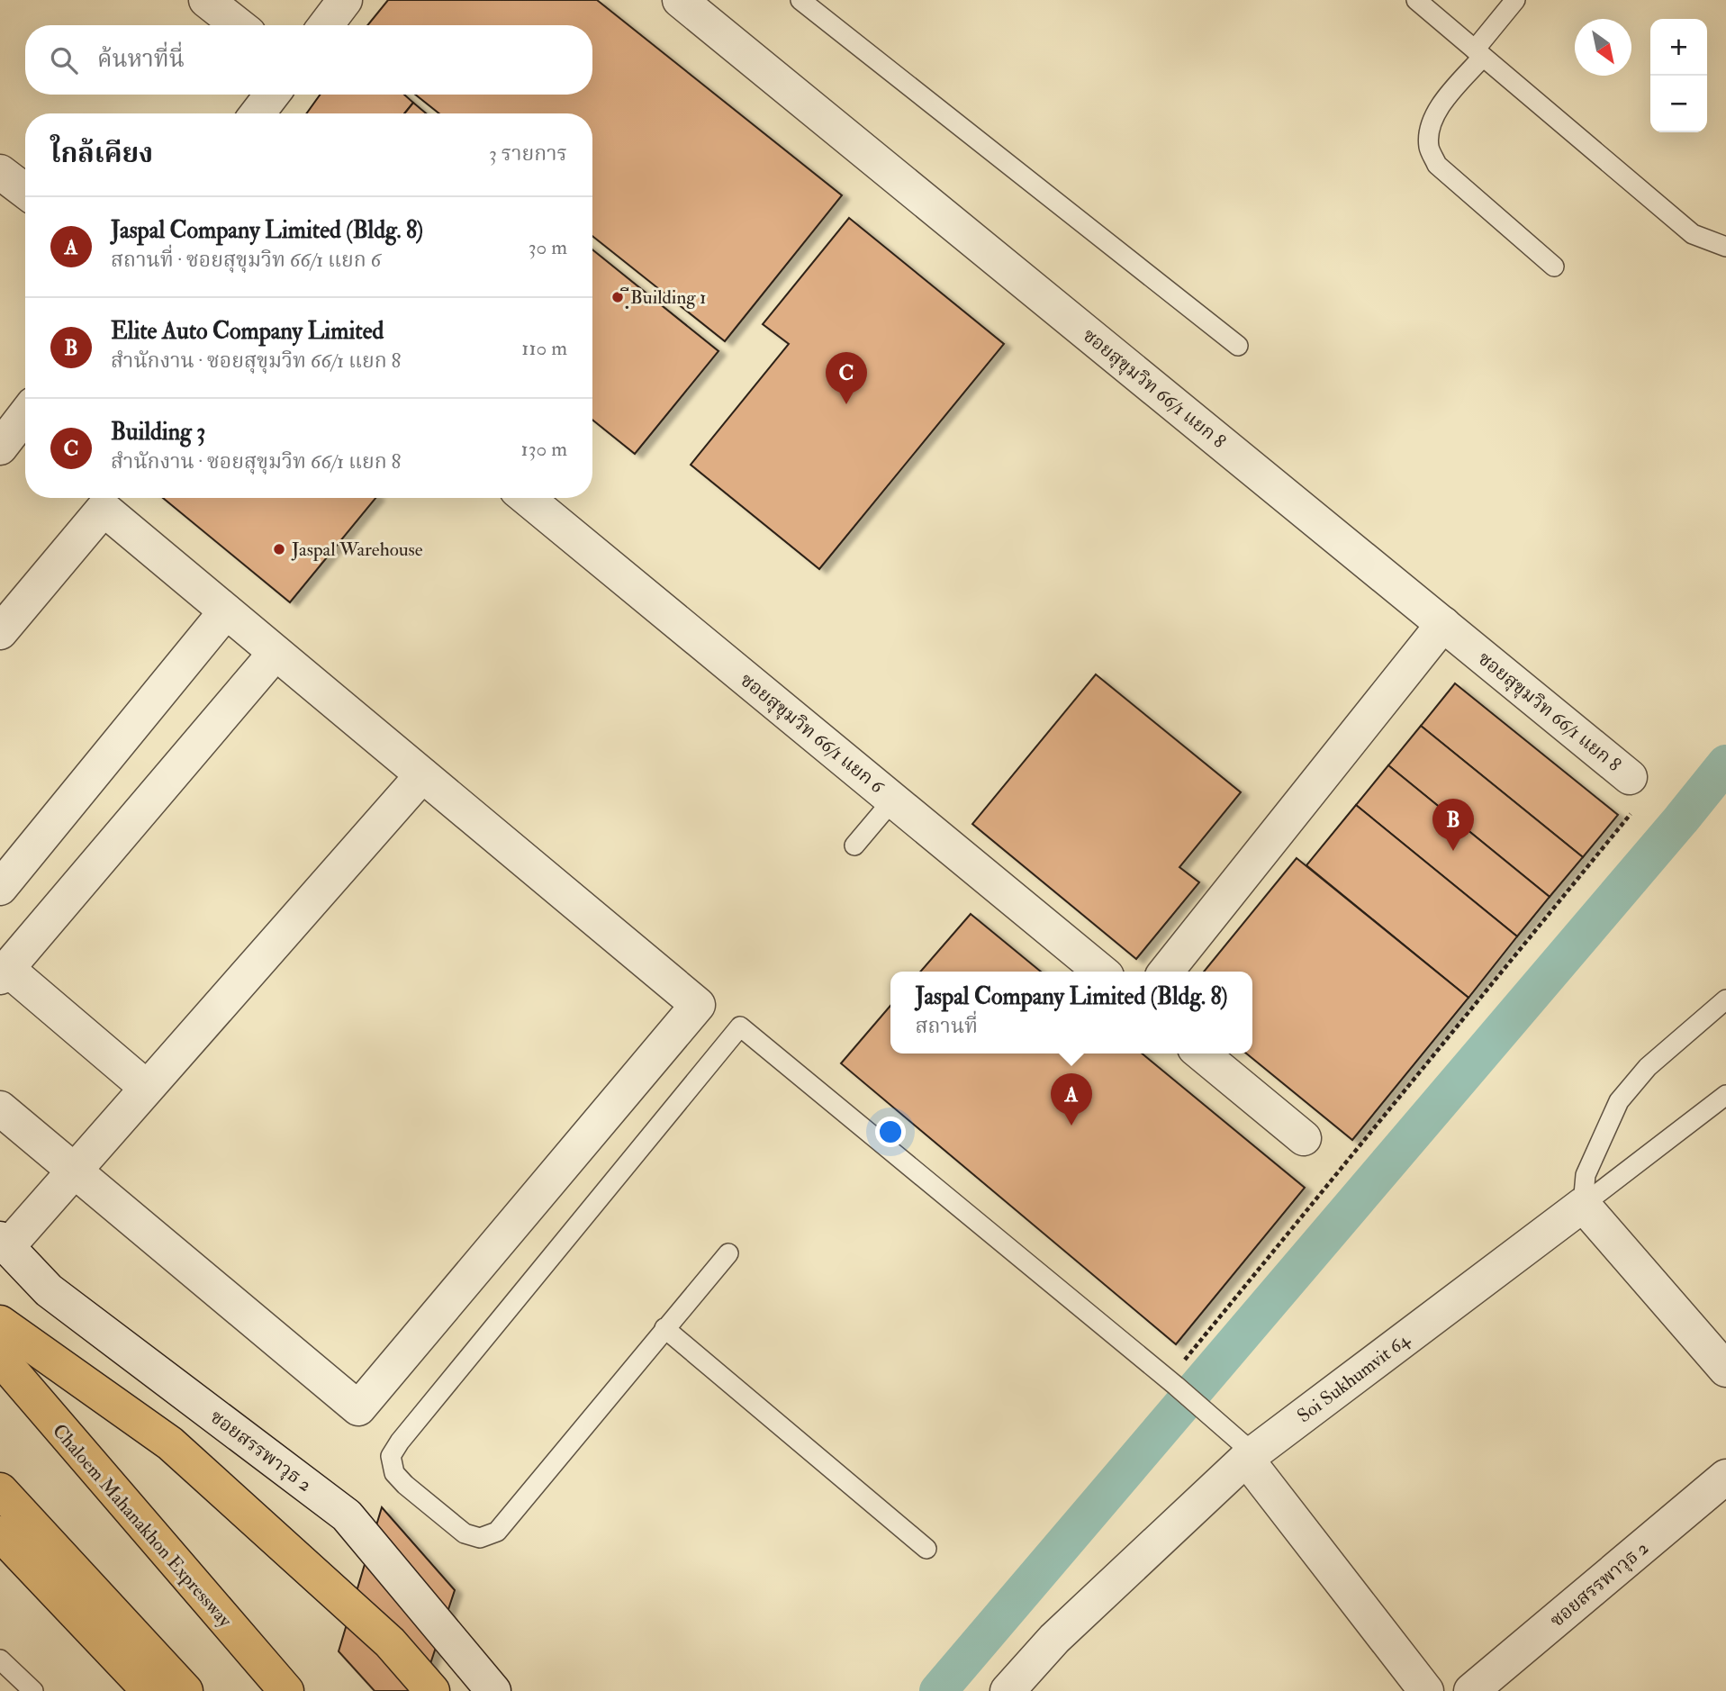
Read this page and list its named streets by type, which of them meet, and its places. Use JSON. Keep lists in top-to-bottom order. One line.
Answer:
{"streets":{"highway":["Chaloem Mahanakhon Expressway"],"street":["ซอยสุขุมวิท 66/1 แยก 8","ซอยสุขุมวิท 66/1 แยก 6","Soi Sukhumvit 64","ซอยสรรพาวุธ 2"]},"places":["ฺีBuilding 1","Jaspal Warehouse"],"north":"bottom right","page":{"map_buttons":["+","−"],"search":"ค้นหาที่นี่","heading":["ใกล้เคียง","3 รายการ"],"list":[{"mark":"A","name":"Jaspal Company Limited (Bldg. 8)","note":"สถานที่ · ซอยสุขุมวิท 66/1 แยก 6","value":"30 m"},{"mark":"B","name":"Elite Auto Company Limited","note":"สำนักงาน · ซอยสุขุมวิท 66/1 แยก 8","value":"110 m"},{"mark":"C","name":"Building 3","note":"สำนักงาน · ซอยสุขุมวิท 66/1 แยก 8","value":"130 m"}],"pins":["C","B","A"],"popup":["Jaspal Company Limited (Bldg. 8)","สถานที่"]}}
